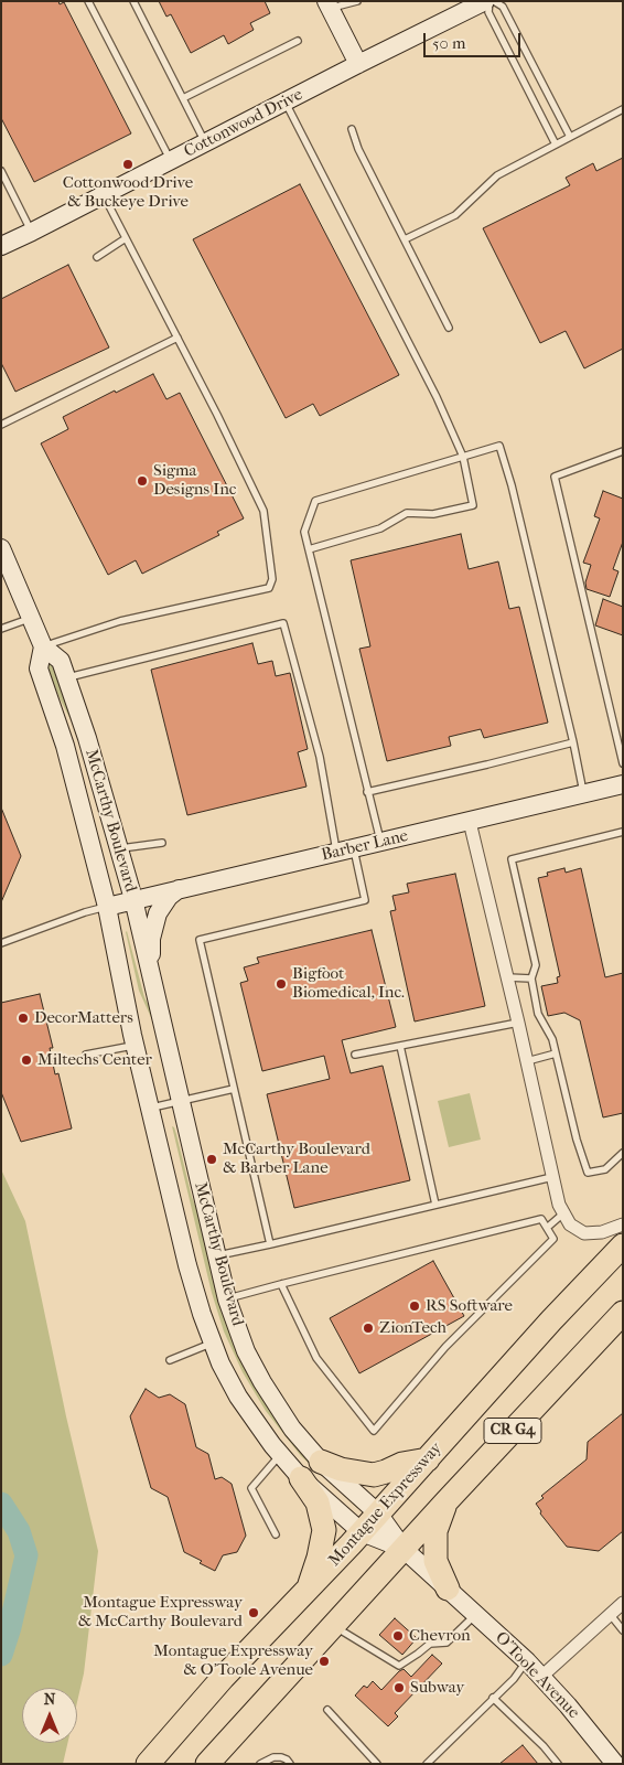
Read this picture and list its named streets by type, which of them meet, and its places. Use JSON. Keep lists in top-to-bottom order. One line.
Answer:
{"streets":{"highway":["CR G4","Montague Expressway"],"main road":["Cottonwood Drive","McCarthy Boulevard","Barber Lane","O’Toole Avenue"]},"crossings":[["McCarthy Boulevard","Barber Lane"],["McCarthy Boulevard","CR G4"],["McCarthy Boulevard","Montague Expressway"],["McCarthy Boulevard","O’Toole Avenue"],["CR G4","O’Toole Avenue"]],"places":["Cottonwood Drive & Buckeye Drive","Sigma Designs Inc","Bigfoot Biomedical, Inc.","DecorMatters","Miltechs Center","McCarthy Boulevard & Barber Lane","RS Software","ZionTech","Montague Expressway & McCarthy Boulevard","Chevron","Montague Expressway & O'Toole Avenue","Subway"],"scale_bar":"50 m","north":"top"}
